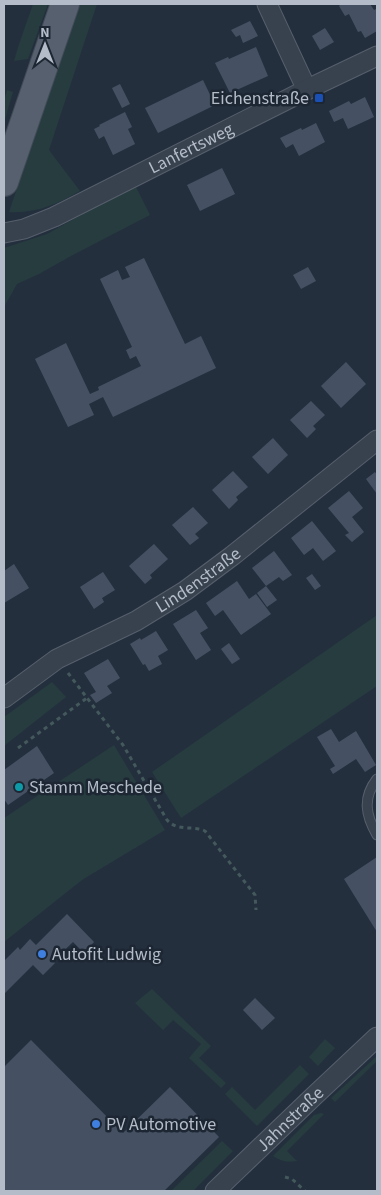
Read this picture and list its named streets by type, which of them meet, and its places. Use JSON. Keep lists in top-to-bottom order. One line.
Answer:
{"streets":{"street":["Lanfertsweg","Lindenstraße","Jahnstraße"]},"places":{"transit":["Eichenstraße"],"other":["Stamm Meschede","Autofit Ludwig","PV Automotive"]},"north":"top"}
